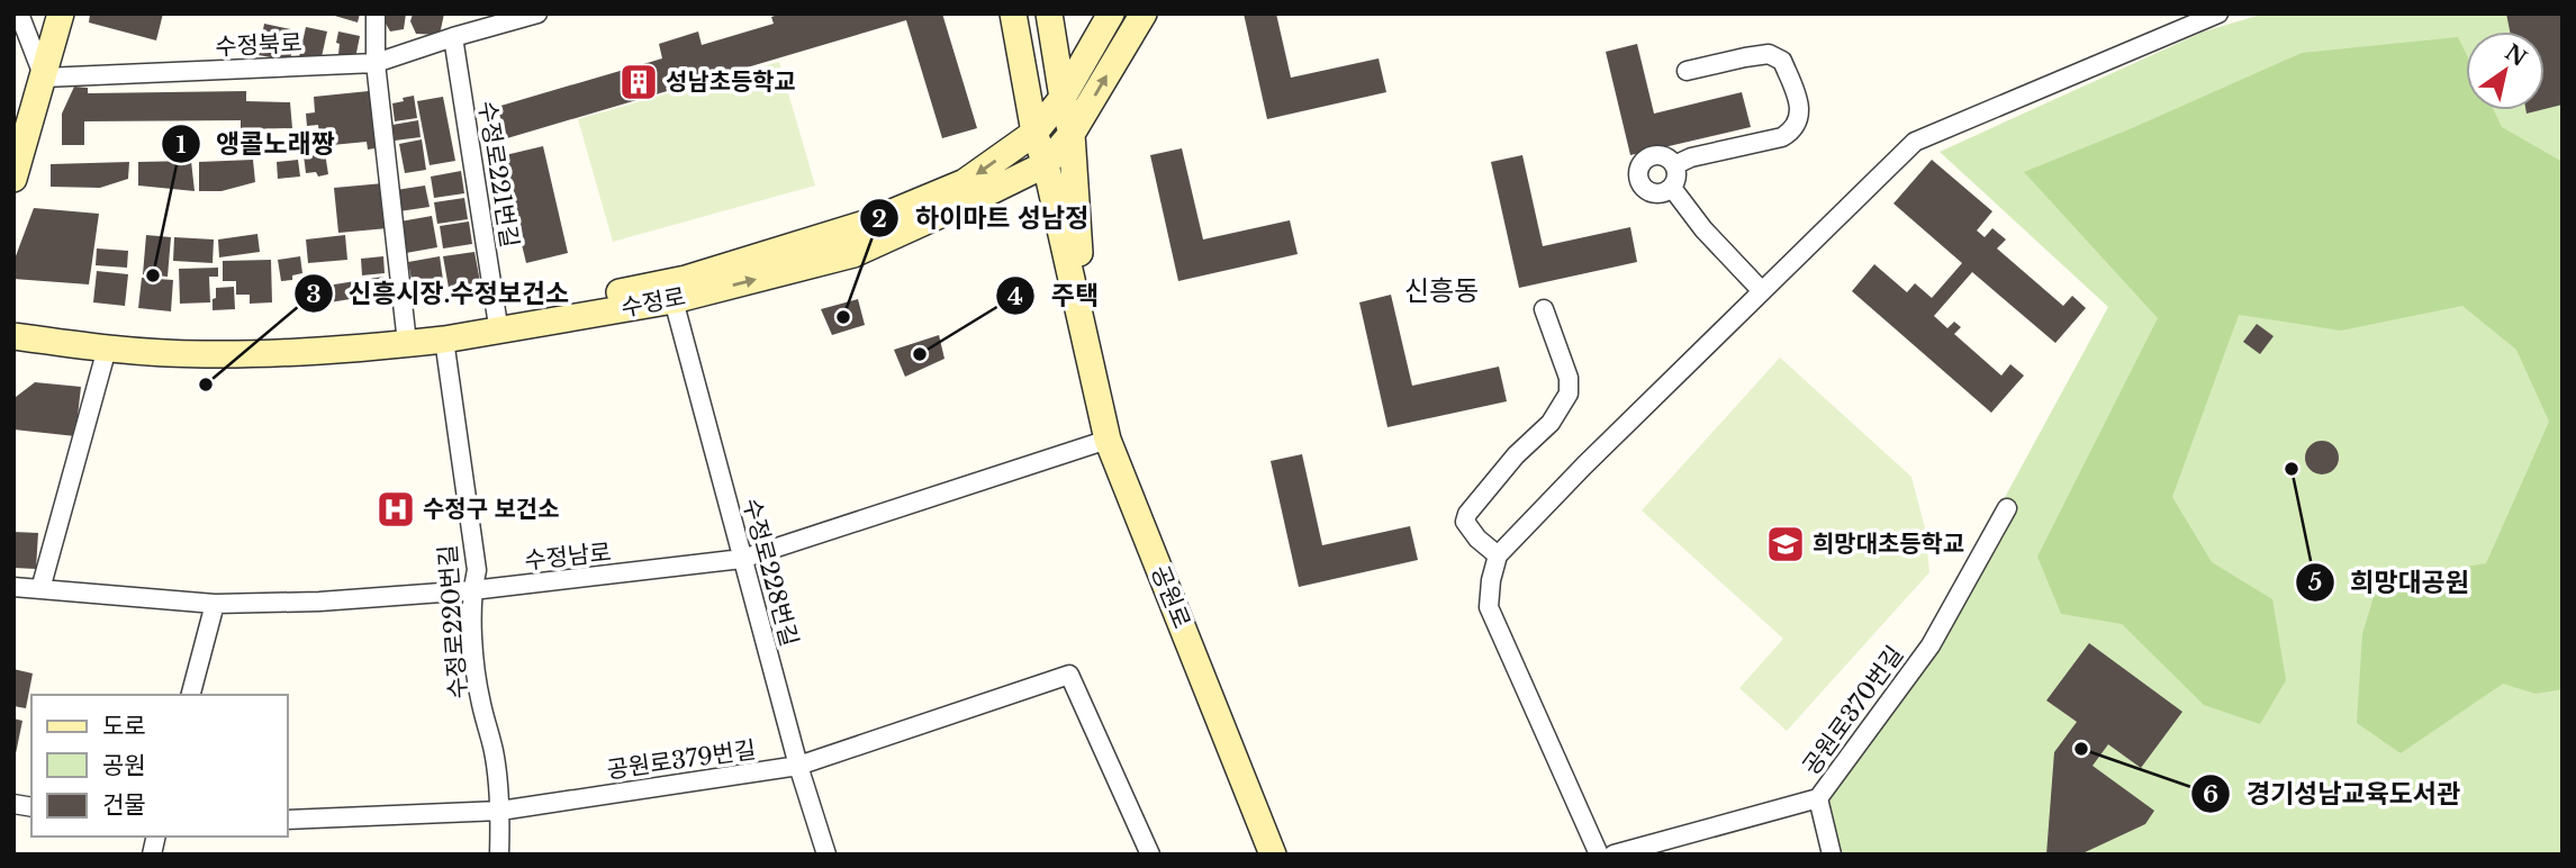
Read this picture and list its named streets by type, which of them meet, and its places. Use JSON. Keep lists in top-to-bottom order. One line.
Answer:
{"streets":{"main road":["수정로","공원로"],"street":["수정북로","수정로221번길","수정남로","수정로228번길","수정로220번길","공원로370번길","공원로379번길"]},"crossings":[["수정북로","수정로221번길"],["수정로221번길","수정로"],["수정로","수정로228번길"],["수정로","공원로"],["수정로","수정로220번길"],["수정남로","수정로228번길"],["수정남로","공원로"],["수정남로","수정로220번길"],["수정로228번길","공원로379번길"],["수정로220번길","공원로379번길"]],"districts":["신흥동"],"places":{"building":["성남초등학교"],"other":["앵콜노래짱","하이마트 성남정","주택","신흥시장.수정보건소","희망대공원","경기성남교육도서관"],"hospital":["수정구 보건소"],"school or university":["희망대초등학교"]},"legend":["도로","공원","건물"],"north":"top right"}
